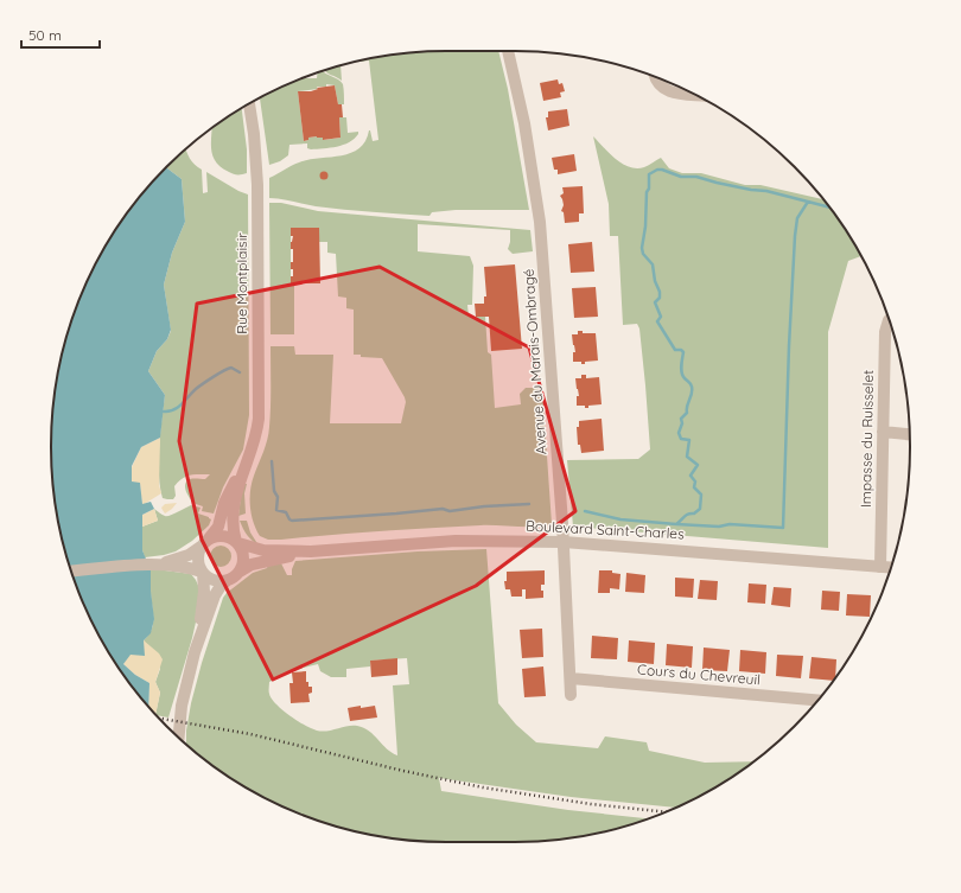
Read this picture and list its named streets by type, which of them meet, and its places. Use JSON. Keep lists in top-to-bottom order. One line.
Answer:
{"streets":{"street":["Rue Montplaisir","Avenue du Marais-Ombragé","Impasse du Ruisselet","Boulevard Saint-Charles","Cours du Chevreuil"]},"crossings":[["Rue Montplaisir","Boulevard Saint-Charles"],["Avenue du Marais-Ombragé","Boulevard Saint-Charles"],["Avenue du Marais-Ombragé","Cours du Chevreuil"],["Impasse du Ruisselet","Boulevard Saint-Charles"]],"scale_bar":"50 m"}
